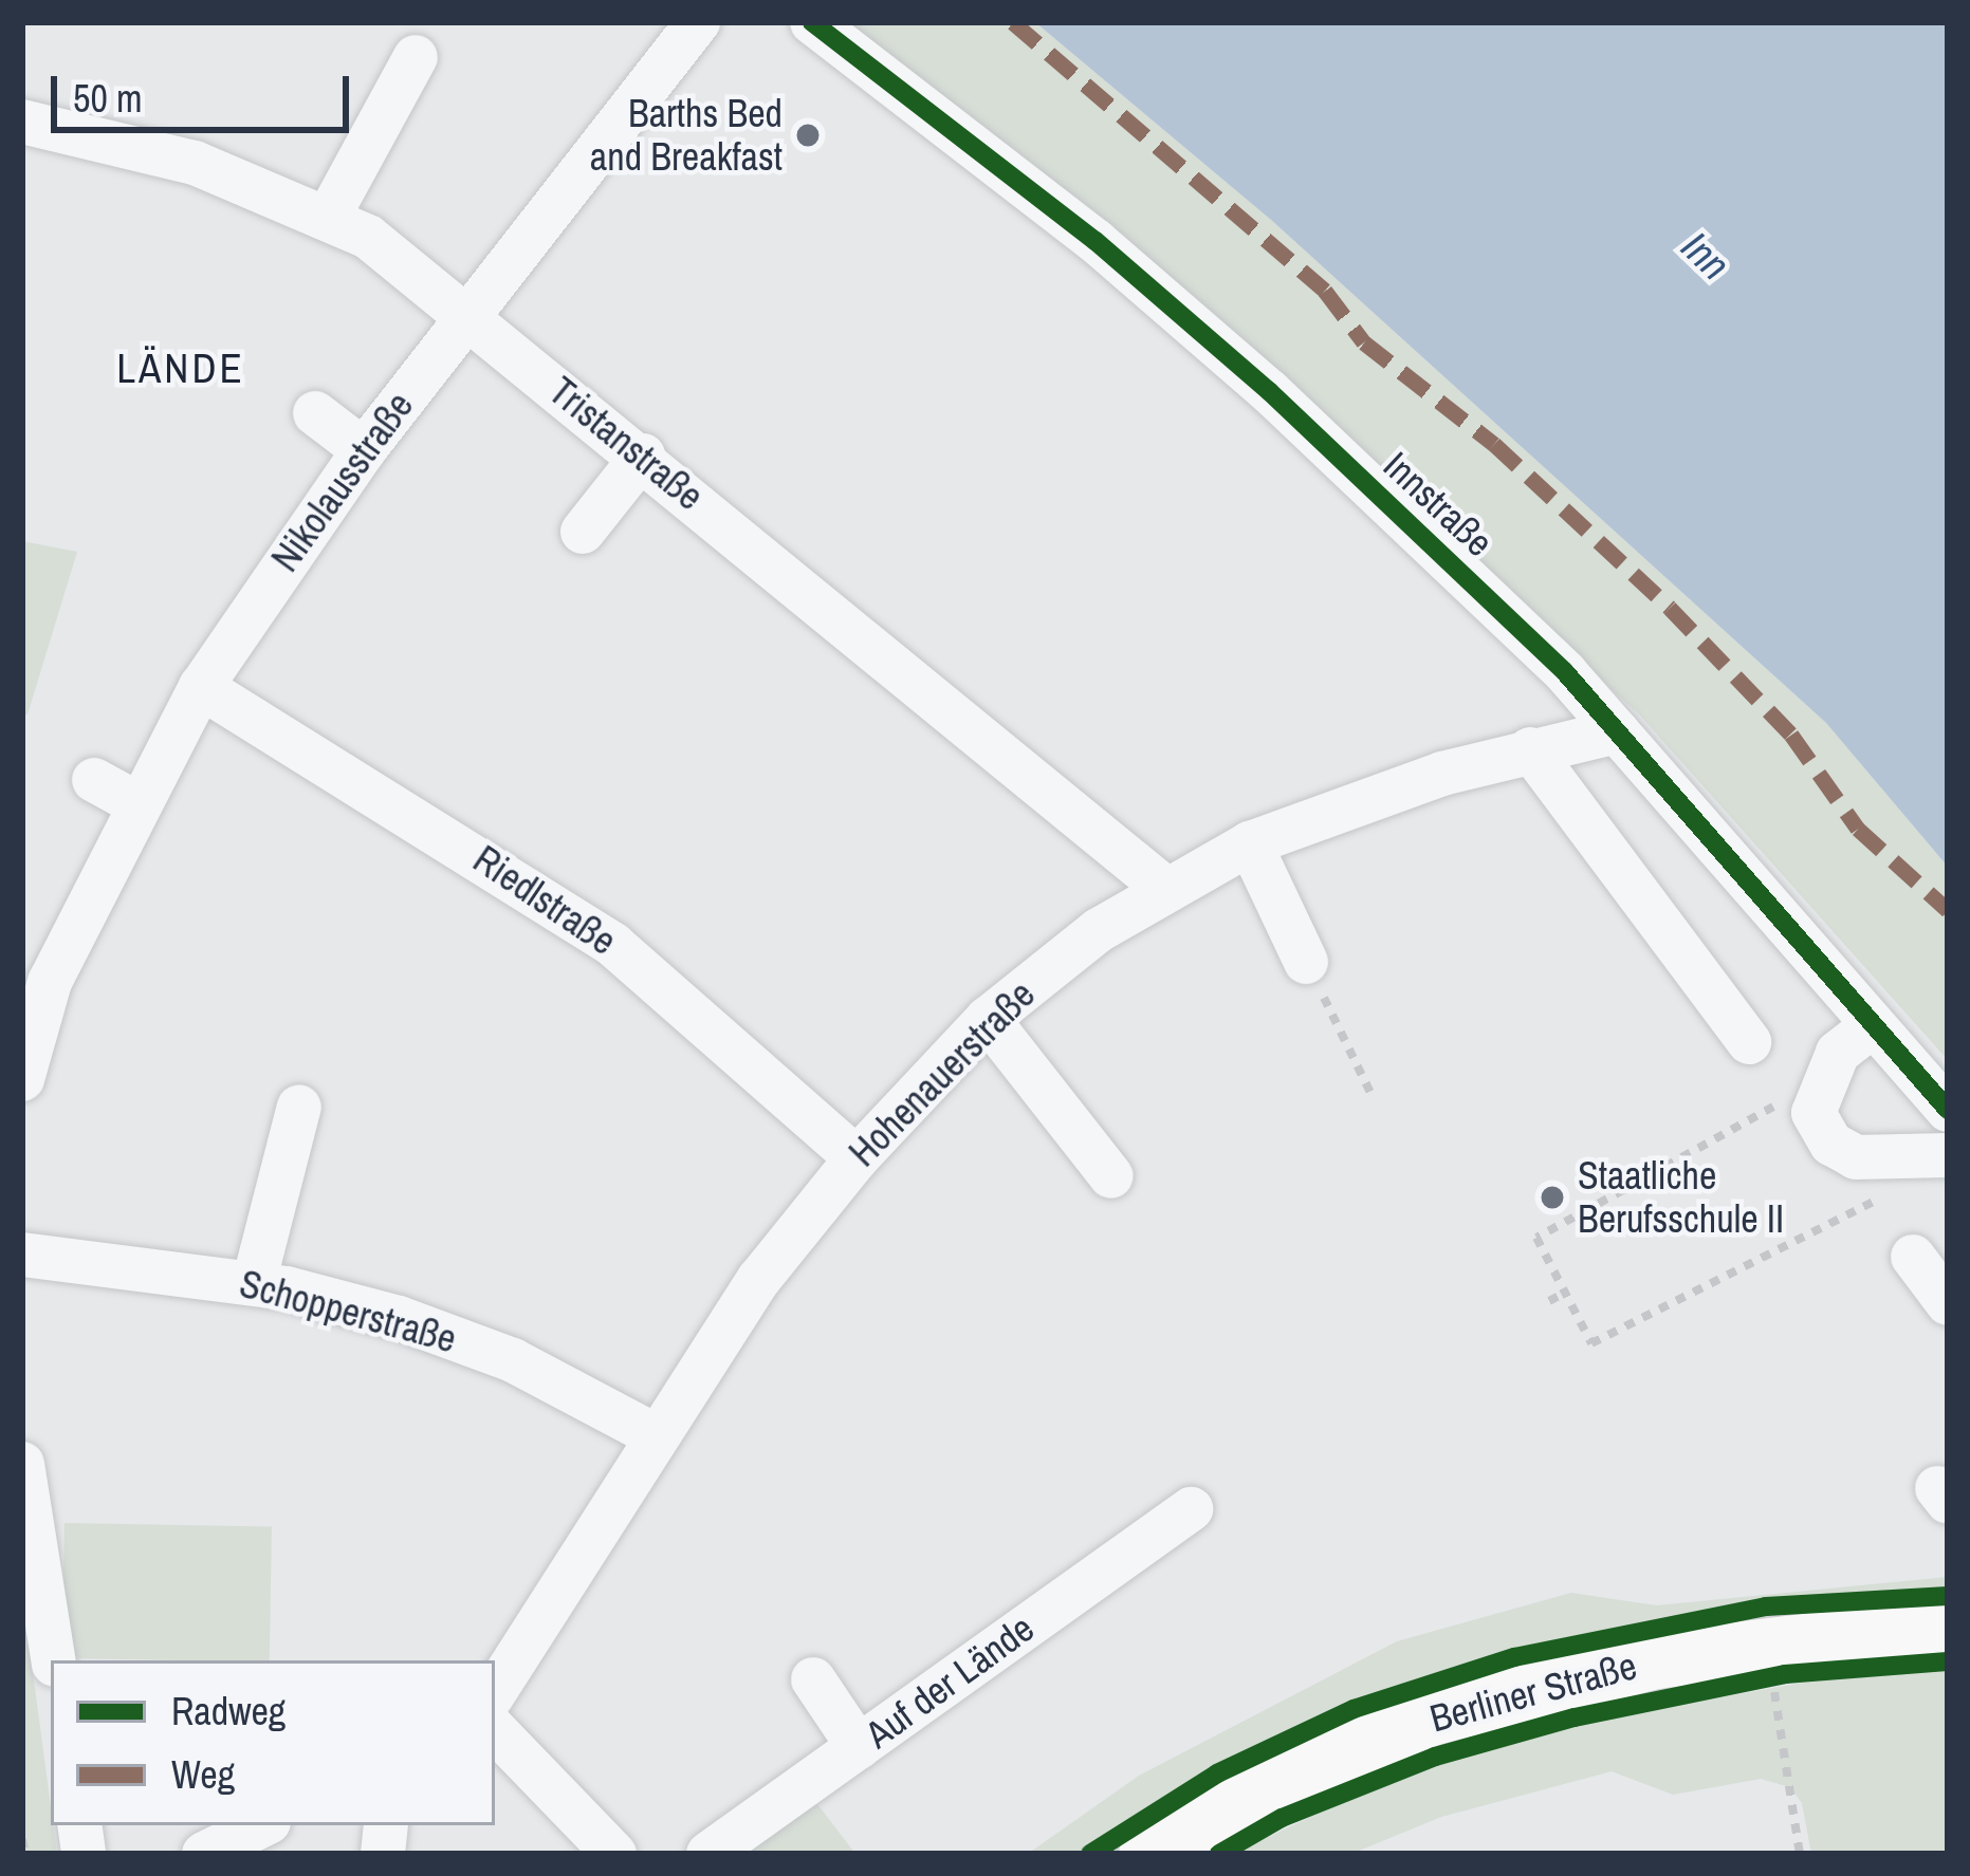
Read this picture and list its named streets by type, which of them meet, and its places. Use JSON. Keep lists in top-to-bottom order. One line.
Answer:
{"streets":{"main road":["Berliner Straße"],"street":["Tristanstraße","Nikolausstraße","Innstraße","Riedlstraße","Hohenauerstraße","Schopperstraße","Auf der Lände"]},"crossings":[["Tristanstraße","Nikolausstraße"],["Tristanstraße","Hohenauerstraße"],["Nikolausstraße","Riedlstraße"],["Innstraße","Hohenauerstraße"],["Riedlstraße","Hohenauerstraße"],["Hohenauerstraße","Schopperstraße"]],"districts":["LÄNDE"],"water":["Inn"],"places":["Barths Bed and Breakfast","Staatliche Berufsschule II"],"legend":["Radweg","Weg"],"scale_bar":"50 m"}
